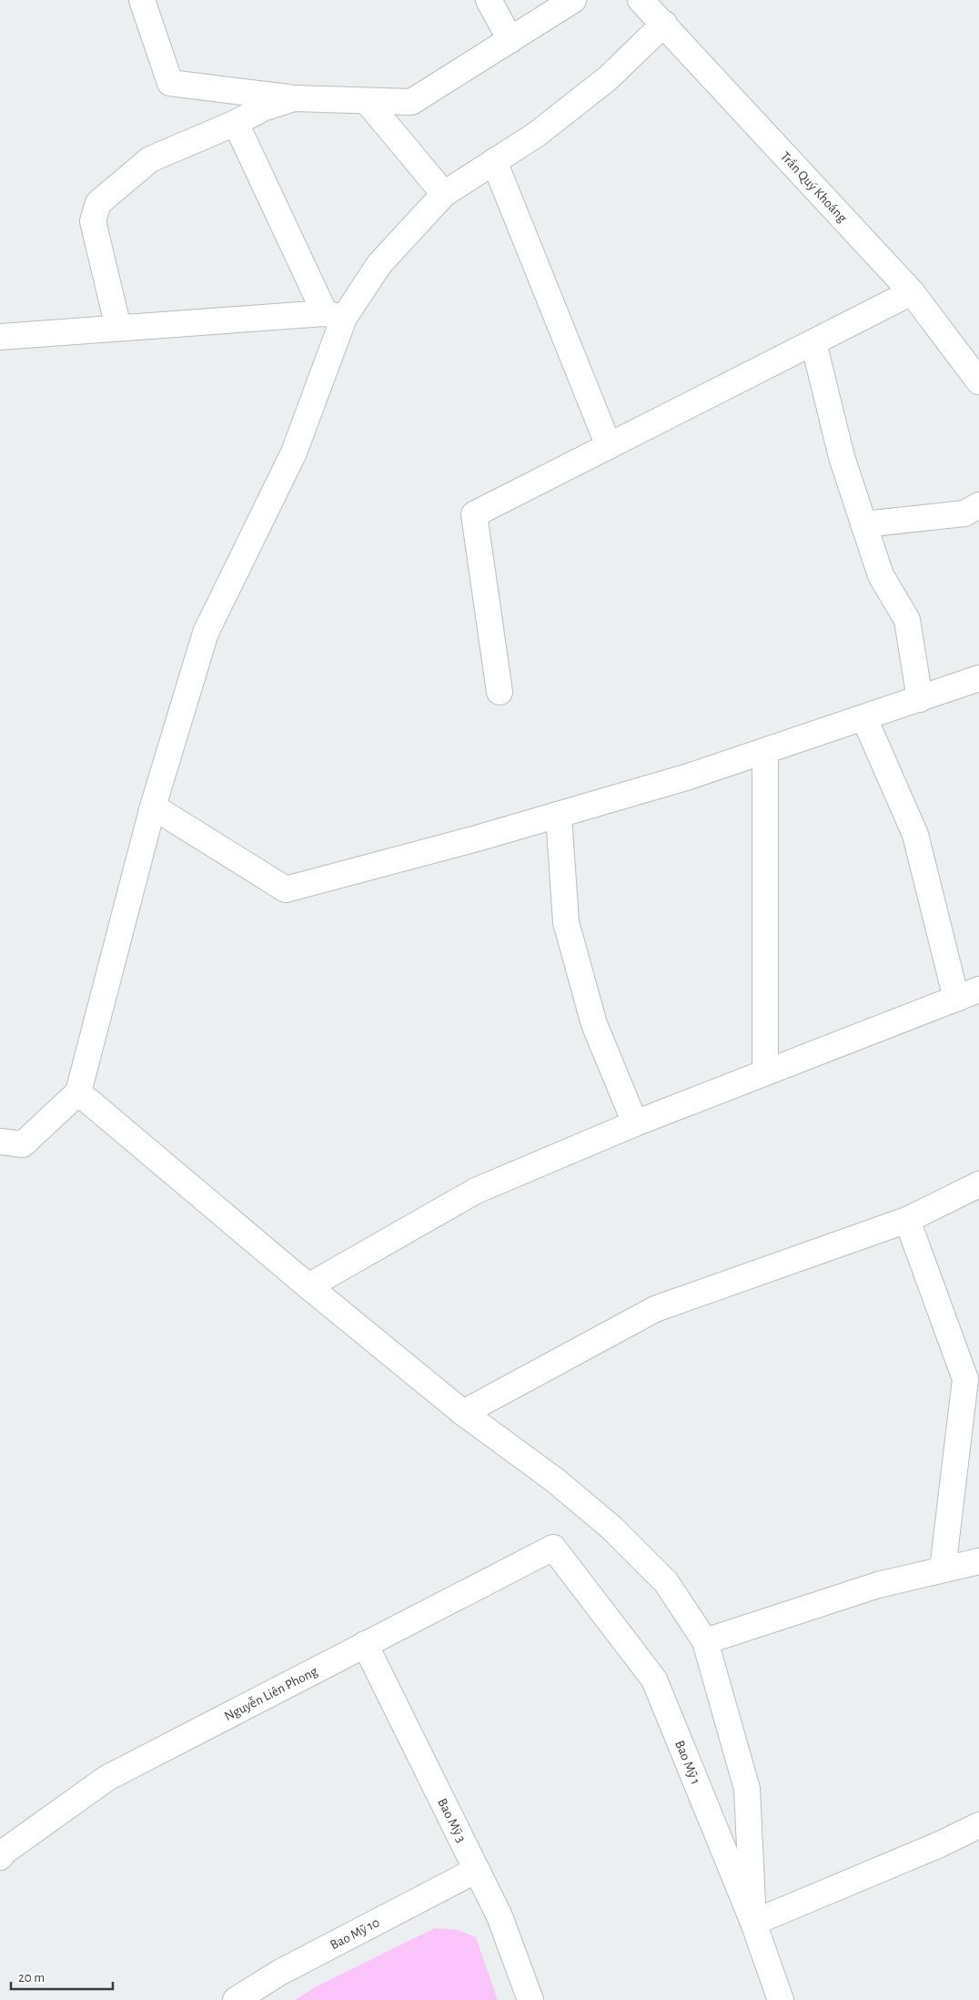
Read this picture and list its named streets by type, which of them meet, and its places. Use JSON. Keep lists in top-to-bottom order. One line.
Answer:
{"streets":{"street":["Trần Quý Khoáng","Nguyễn Liên Phong","Bao Mỹ 1","Bao Mỹ 3","Bao Mỹ 10"]},"crossings":[["Nguyễn Liên Phong","Bao Mỹ 1"],["Nguyễn Liên Phong","Bao Mỹ 3"],["Bao Mỹ 3","Bao Mỹ 10"]],"scale_bar":"20 m"}
